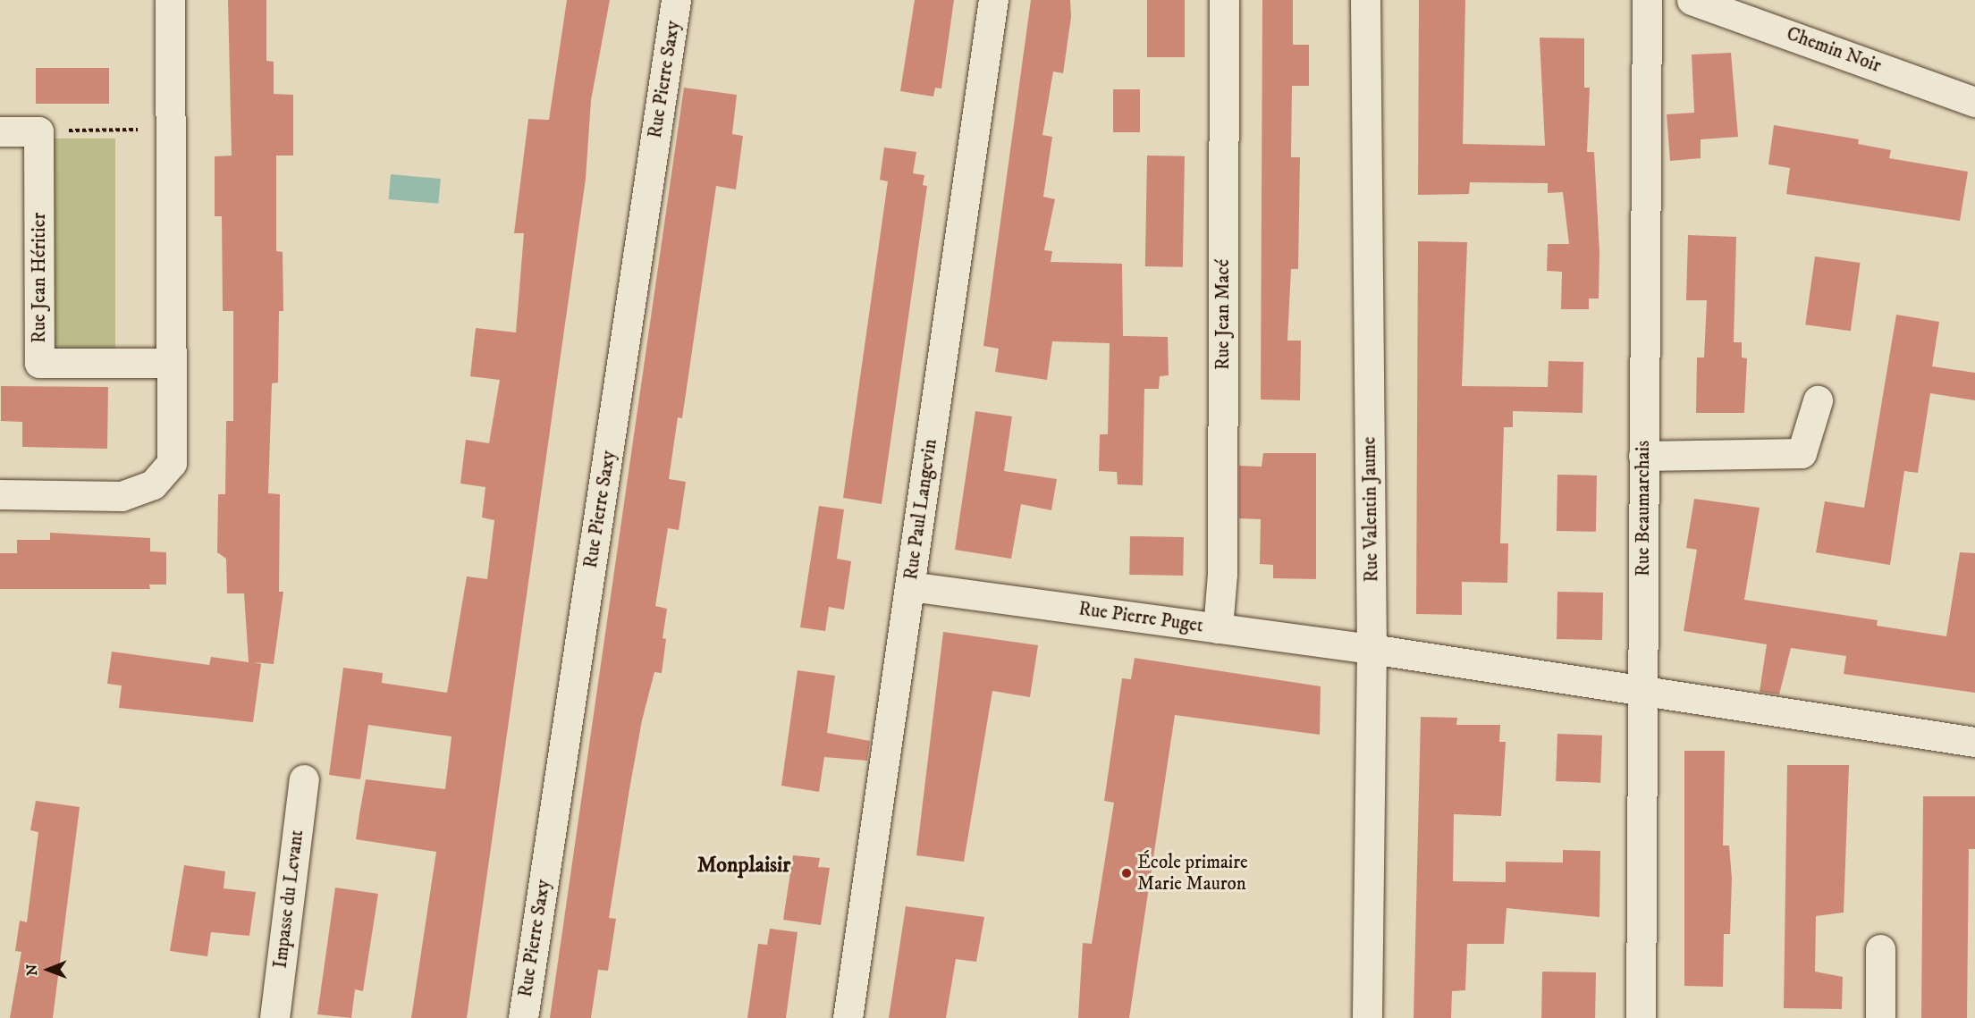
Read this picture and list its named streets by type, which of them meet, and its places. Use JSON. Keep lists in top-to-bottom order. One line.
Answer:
{"streets":{"street":["Chemin Noir","Rue Pierre Saxy","Rue Jean Héritier","Rue Jean Macé","Rue Beaumarchais","Rue Paul Langevin","Rue Valentin Jaume","Rue Pierre Puget","Impasse du Levant"]},"crossings":[["Rue Jean Macé","Rue Pierre Puget"],["Rue Beaumarchais","Rue Pierre Puget"],["Rue Paul Langevin","Rue Pierre Puget"],["Rue Valentin Jaume","Rue Pierre Puget"]],"districts":["Monplaisir"],"places":["École primaire Marie Mauron"],"north":"left"}
